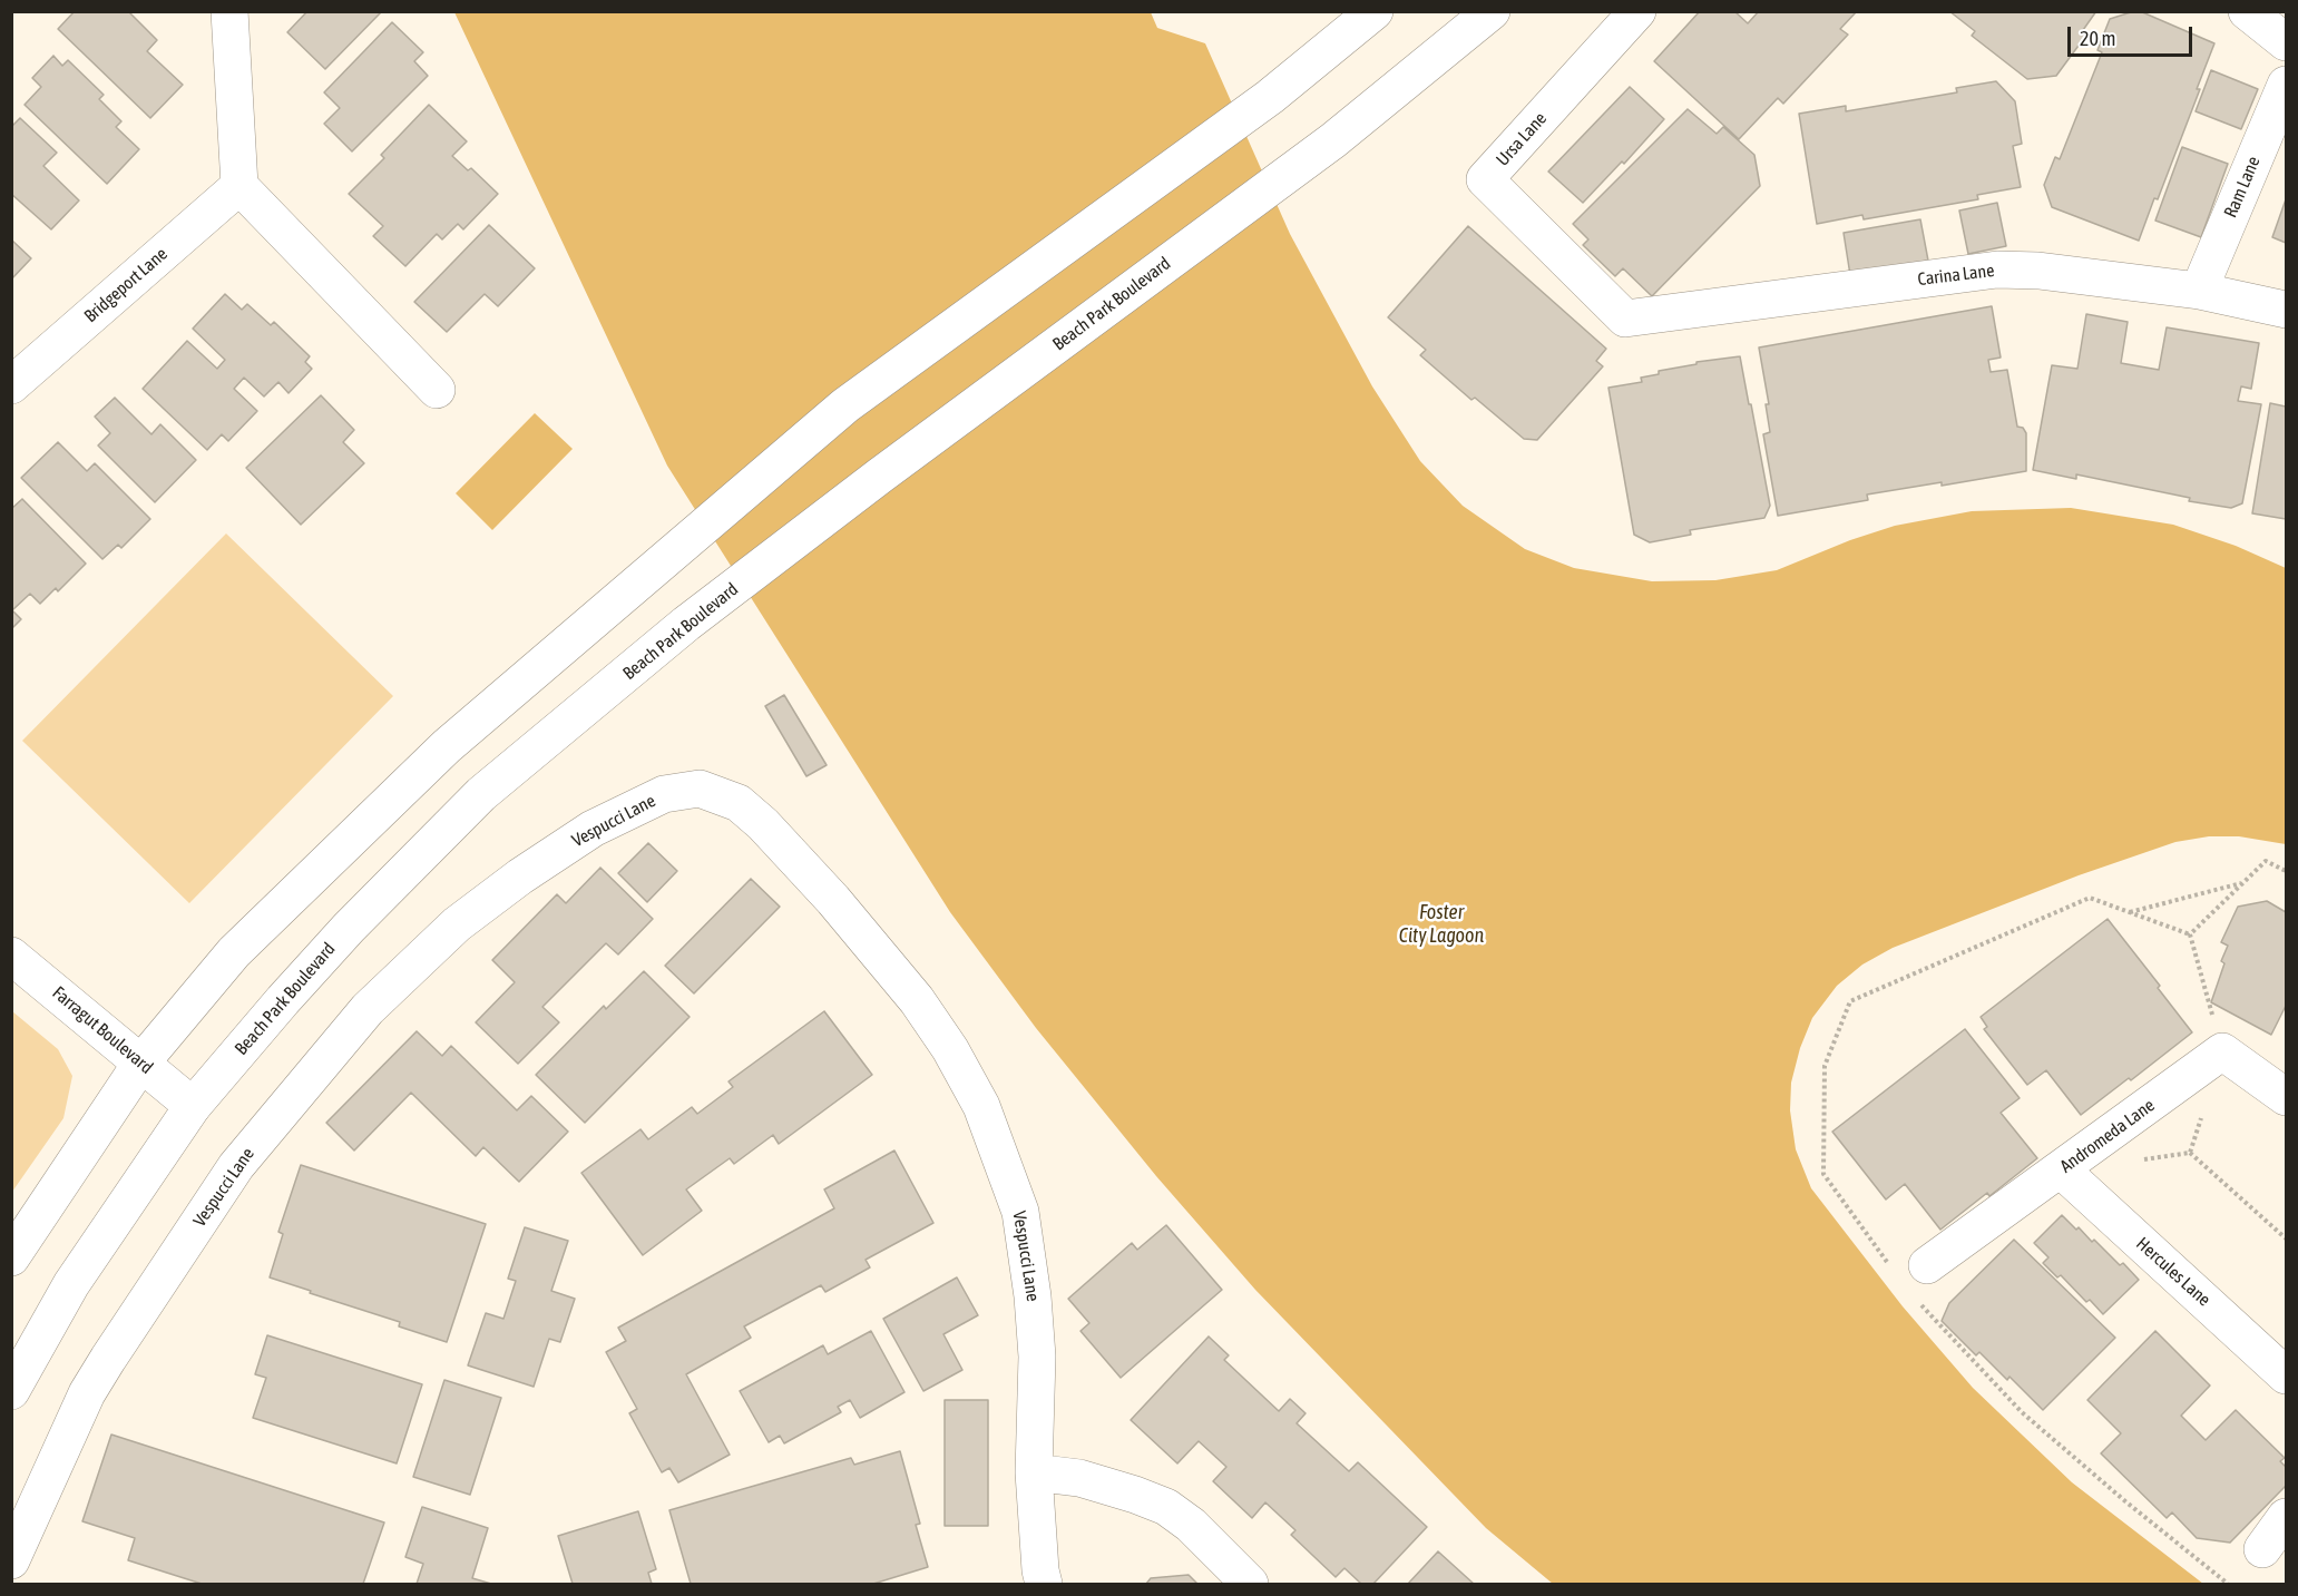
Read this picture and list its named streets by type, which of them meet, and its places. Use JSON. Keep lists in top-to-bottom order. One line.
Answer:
{"streets":{"street":["Ursa Lane","Ram Lane","Carina Lane","Bridgeport Lane","Beach Park Boulevard","Vespucci Lane","Farragut Boulevard","Andromeda Lane","Hercules Lane"]},"crossings":[["Ursa Lane","Carina Lane"],["Ram Lane","Carina Lane"],["Beach Park Boulevard","Farragut Boulevard"],["Andromeda Lane","Hercules Lane"]],"water":["Foster City Lagoon"],"scale_bar":"20 m"}
